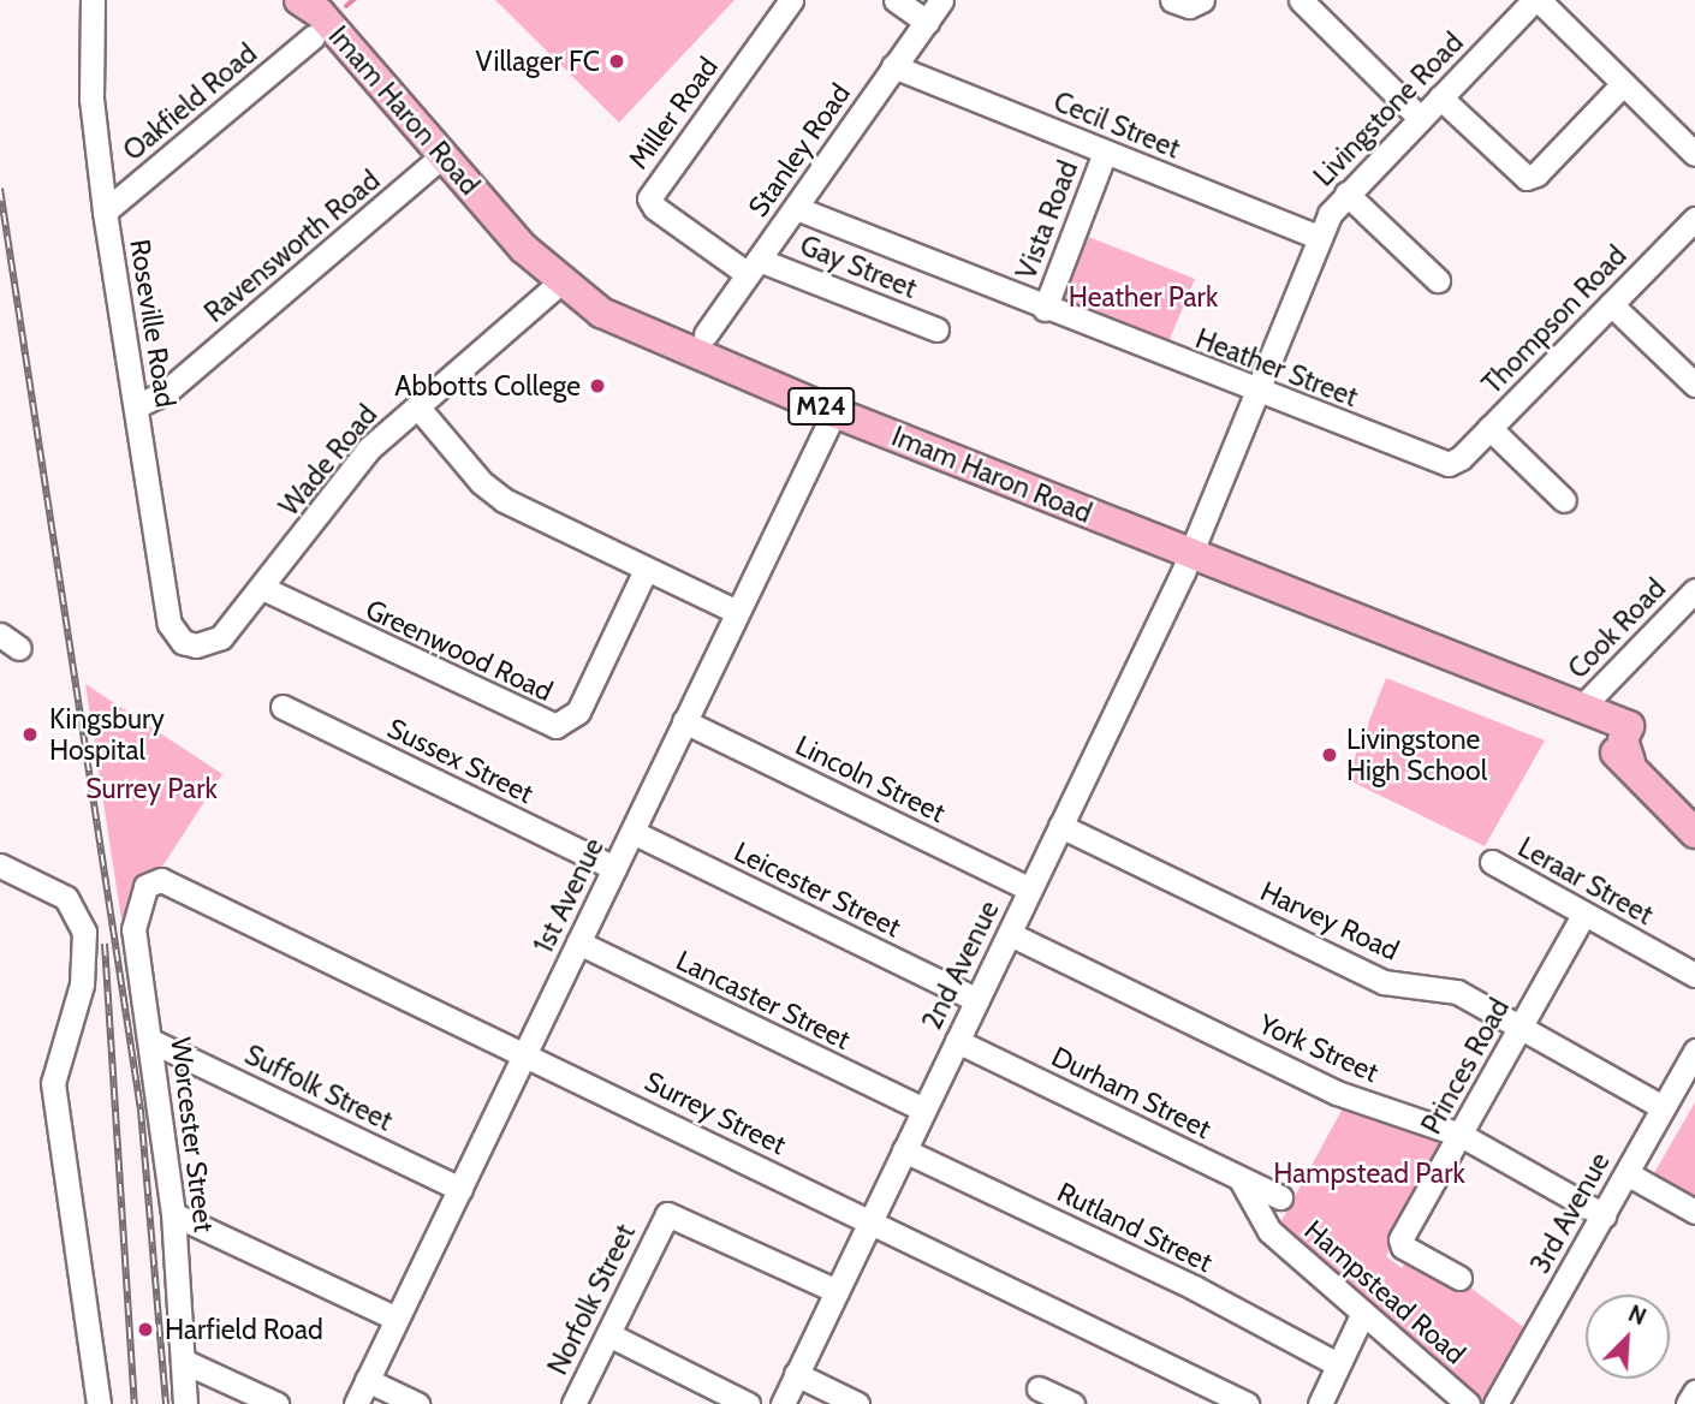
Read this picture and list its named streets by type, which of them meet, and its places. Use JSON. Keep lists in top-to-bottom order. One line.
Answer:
{"streets":{"main road":["Imam Haron Road","M24"],"street":["Oakfield Road","Livingstone Road","Miller Road","Cecil Street","Stanley Road","Vista Road","Ravensworth Road","Gay Street","Thompson Road","Roseville Road","Heather Street","Wade Road","Cook Road","Greenwood Road","Sussex Street","Lincoln Street","Leraar Street","Leicester Street","1st Avenue","Harvey Road","2nd Avenue","Lancaster Street","York Street","Princes Road","Suffolk Street","Durham Street","Surrey Street","Worcester Street","3rd Avenue","Rutland Street","Hampstead Road","Norfolk Street"]},"crossings":[["Oakfield Road","Imam Haron Road"],["Oakfield Road","Roseville Road"],["Livingstone Road","Imam Haron Road"],["Livingstone Road","Cecil Street"],["Livingstone Road","Heather Street"],["Livingstone Road","2nd Avenue"],["Imam Haron Road","Ravensworth Road"],["Imam Haron Road","Wade Road"],["Imam Haron Road","Cook Road"],["Imam Haron Road","1st Avenue"],["Imam Haron Road","2nd Avenue"],["Miller Road","Stanley Road"],["Miller Road","Gay Street"],["Cecil Street","Stanley Road"],["Cecil Street","Vista Road"],["Stanley Road","Gay Street"],["Stanley Road","Heather Street"],["Vista Road","Heather Street"],["Ravensworth Road","Roseville Road"],["Thompson Road","Heather Street"],["Roseville Road","Wade Road"],["Wade Road","Greenwood Road"],["Sussex Street","1st Avenue"],["Lincoln Street","1st Avenue"],["Lincoln Street","2nd Avenue"],["Leraar Street","Princes Road"],["Leicester Street","1st Avenue"],["Leicester Street","2nd Avenue"],["1st Avenue","Lancaster Street"],["1st Avenue","Suffolk Street"],["1st Avenue","Surrey Street"],["Harvey Road","2nd Avenue"],["Harvey Road","Princes Road"],["Harvey Road","3rd Avenue"],["2nd Avenue","Lancaster Street"],["2nd Avenue","York Street"],["2nd Avenue","Durham Street"],["2nd Avenue","Surrey Street"],["2nd Avenue","Rutland Street"],["2nd Avenue","Norfolk Street"],["York Street","Princes Road"],["York Street","3rd Avenue"],["Suffolk Street","Worcester Street"],["Durham Street","Hampstead Road"],["Surrey Street","Worcester Street"]],"parks":["Heather Park","Surrey Park","Hampstead Park"],"places":["Villager FC","Abbotts College","Kingsbury Hospital","Livingstone High School","Harfield Road"],"north":"top right"}
